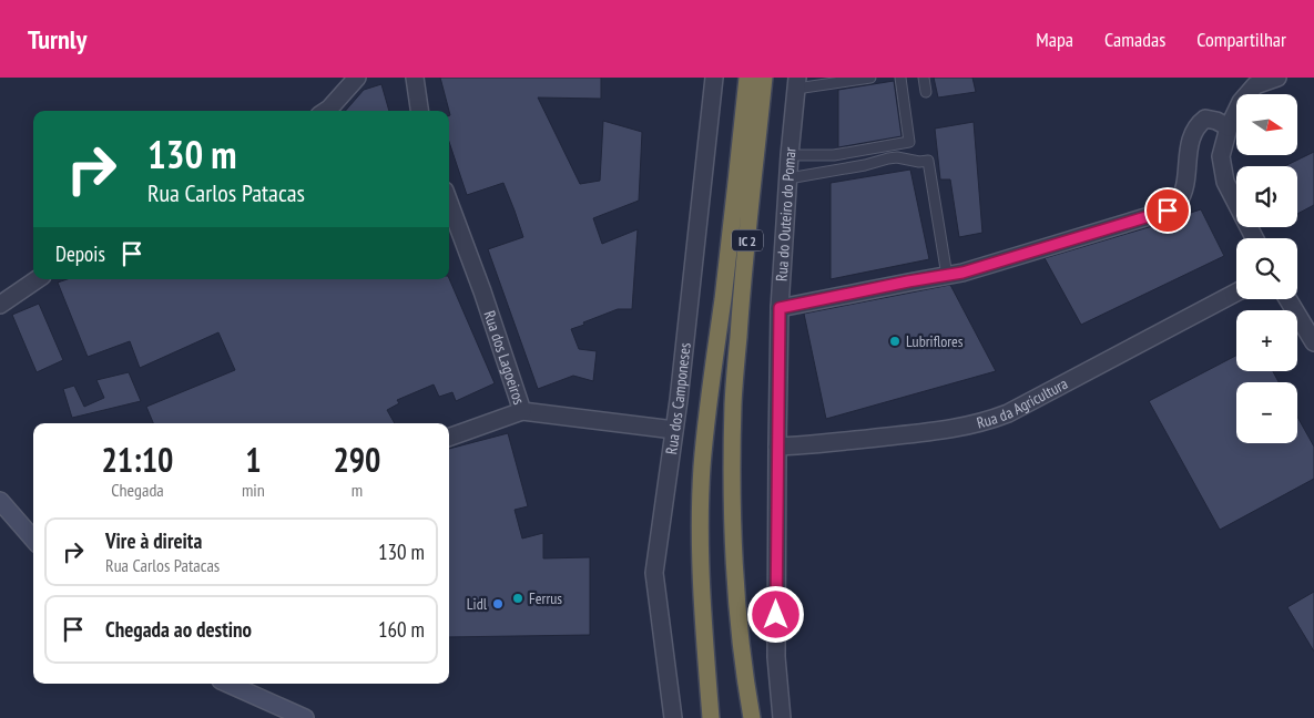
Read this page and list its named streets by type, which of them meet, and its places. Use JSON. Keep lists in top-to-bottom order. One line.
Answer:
{"streets":{"highway":["IC 2"],"street":["Rua do Outeiro do Pomar","Rua dos Lagoeiros","Rua dos Camponeses","Rua da Agricultura"]},"crossings":[["Rua do Outeiro do Pomar","Rua da Agricultura"],["Rua dos Lagoeiros","Rua dos Camponeses"]],"places":["Lubriflores","Ferrus","Lidl"],"north":"right","page":{"header":"Turnly","nav":["Mapa","Camadas","Compartilhar"],"map_buttons":["+","−"],"turn":["130 m","Rua Carlos Patacas"],"then":"Depois","eta":["21:10","Chegada","1","min","290","m"],"list":[{"name":"Vire à direita","note":"Rua Carlos Patacas","value":"130 m"},{"name":"Chegada ao destino","value":"160 m"}]}}
